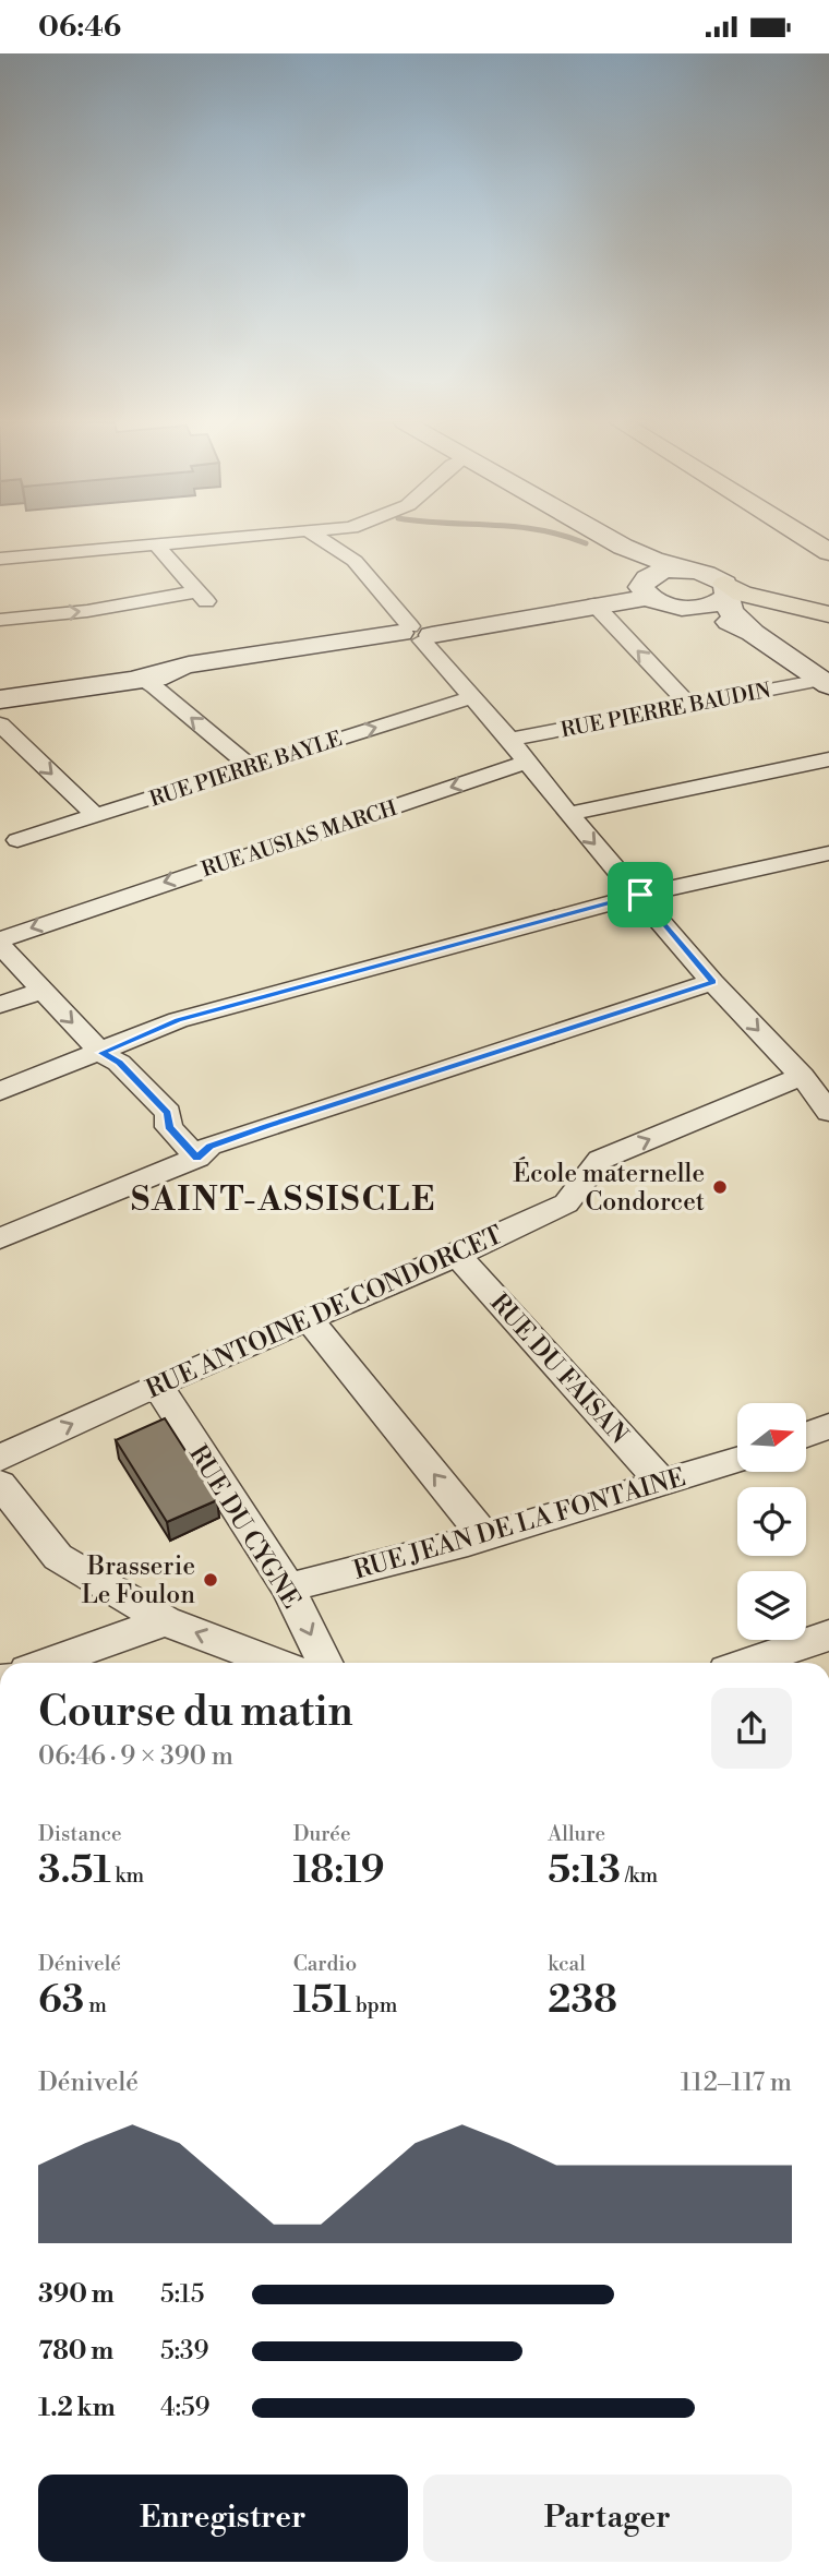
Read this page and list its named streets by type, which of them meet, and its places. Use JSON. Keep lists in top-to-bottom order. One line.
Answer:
{"streets":{"street":["RUE PIERRE BAUDIN","RUE PIERRE BAYLE","RUE AUSIAS MARCH","RUE ANTOINE DE CONDORCET","RUE DU FAISAN","RUE JEAN DE LA FONTAINE","RUE DU CYGNE"]},"crossings":[["RUE ANTOINE DE CONDORCET","RUE DU FAISAN"],["RUE ANTOINE DE CONDORCET","RUE DU CYGNE"],["RUE DU FAISAN","RUE JEAN DE LA FONTAINE"],["RUE JEAN DE LA FONTAINE","RUE DU CYGNE"]],"districts":["SAINT-ASSISCLE"],"places":["École maternelle Condorcet","Brasserie Le Foulon"],"north":"right","page":{"status":"06:46","heading":["Course du matin","06:46 · 9 × 390 m"],"stats":[["Distance","3.51 km"],["Durée","18:19"],["Allure","5:13 /km"],["Dénivelé","63 m"],["Cardio","151 bpm"],["kcal","238"]],"chart":["Dénivelé","112–117 m"],"list":[{"name":"390 m","note":"5:15"},{"name":"780 m","note":"5:39"},{"name":"1.2 km","note":"4:59"}],"buttons":["Enregistrer","Partager"]}}
